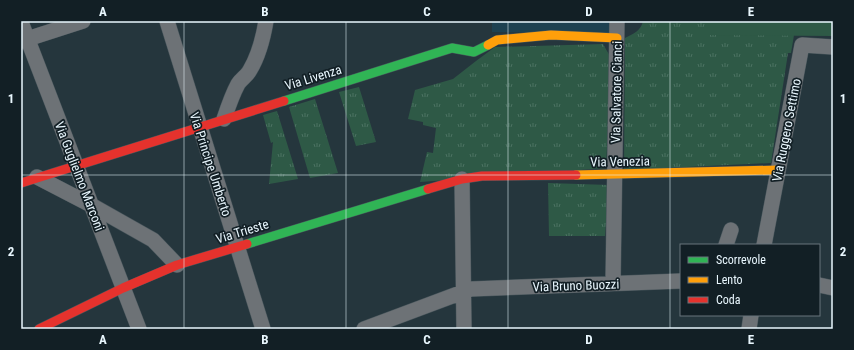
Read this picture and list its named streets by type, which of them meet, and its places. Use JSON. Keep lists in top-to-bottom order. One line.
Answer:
{"streets":{"street":["Via Livenza","Via Salvatore Cianci","Via Ruggero Settimo","Via Venezia","Via Principe Umberto","Via Guglielmo Marconi","Via Trieste","Via Bruno Buozzi"]},"crossings":[["Via Livenza","Via Salvatore Cianci"],["Via Livenza","Via Principe Umberto"],["Via Livenza","Via Guglielmo Marconi"],["Via Salvatore Cianci","Via Venezia"],["Via Salvatore Cianci","Via Bruno Buozzi"],["Via Ruggero Settimo","Via Venezia"],["Via Venezia","Via Trieste"],["Via Principe Umberto","Via Trieste"],["Via Guglielmo Marconi","Via Trieste"]],"legend":["Scorrevole","Lento","Coda"],"grid":{"columns":["A","B","C","D","E"],"rows":["1","2"]}}
